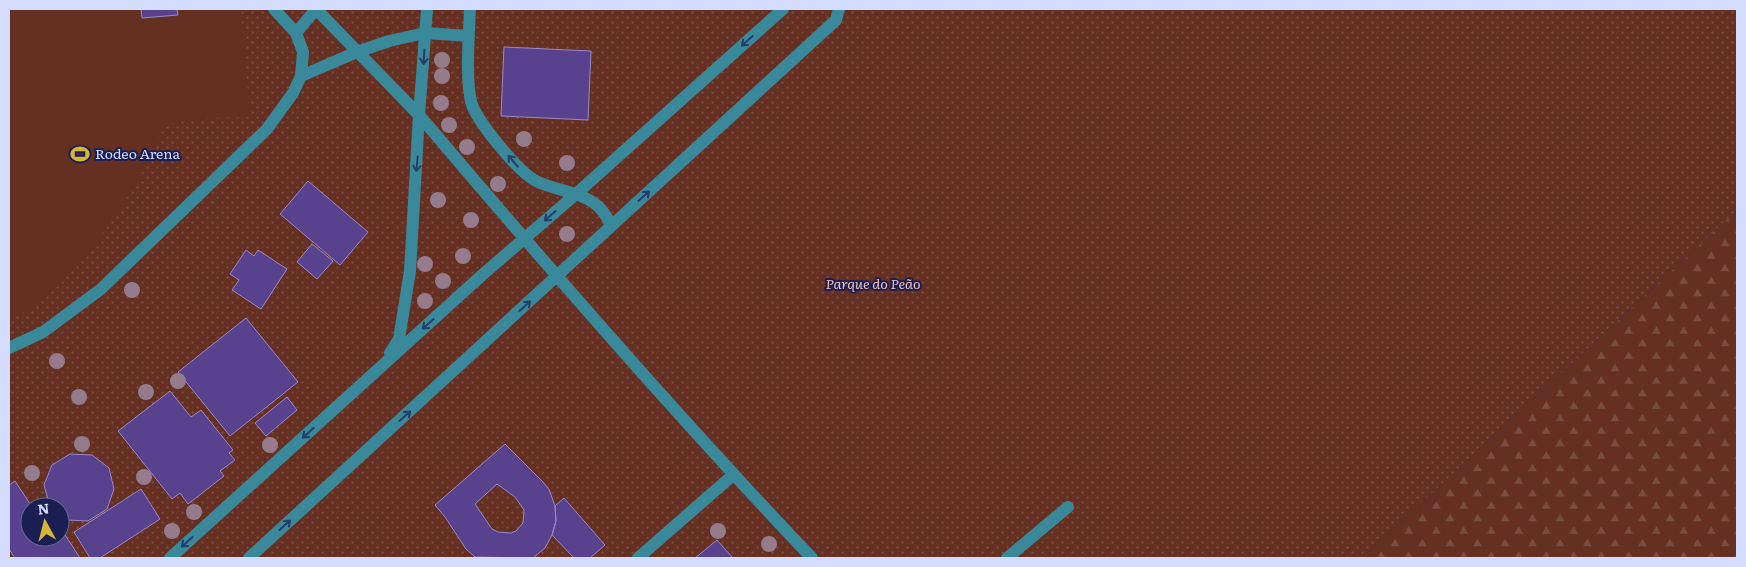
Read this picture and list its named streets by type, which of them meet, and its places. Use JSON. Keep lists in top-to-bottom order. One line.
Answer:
{"parks":["Parque do Peão"],"places":{"sports":["Rodeo Arena"]},"north":"top"}
